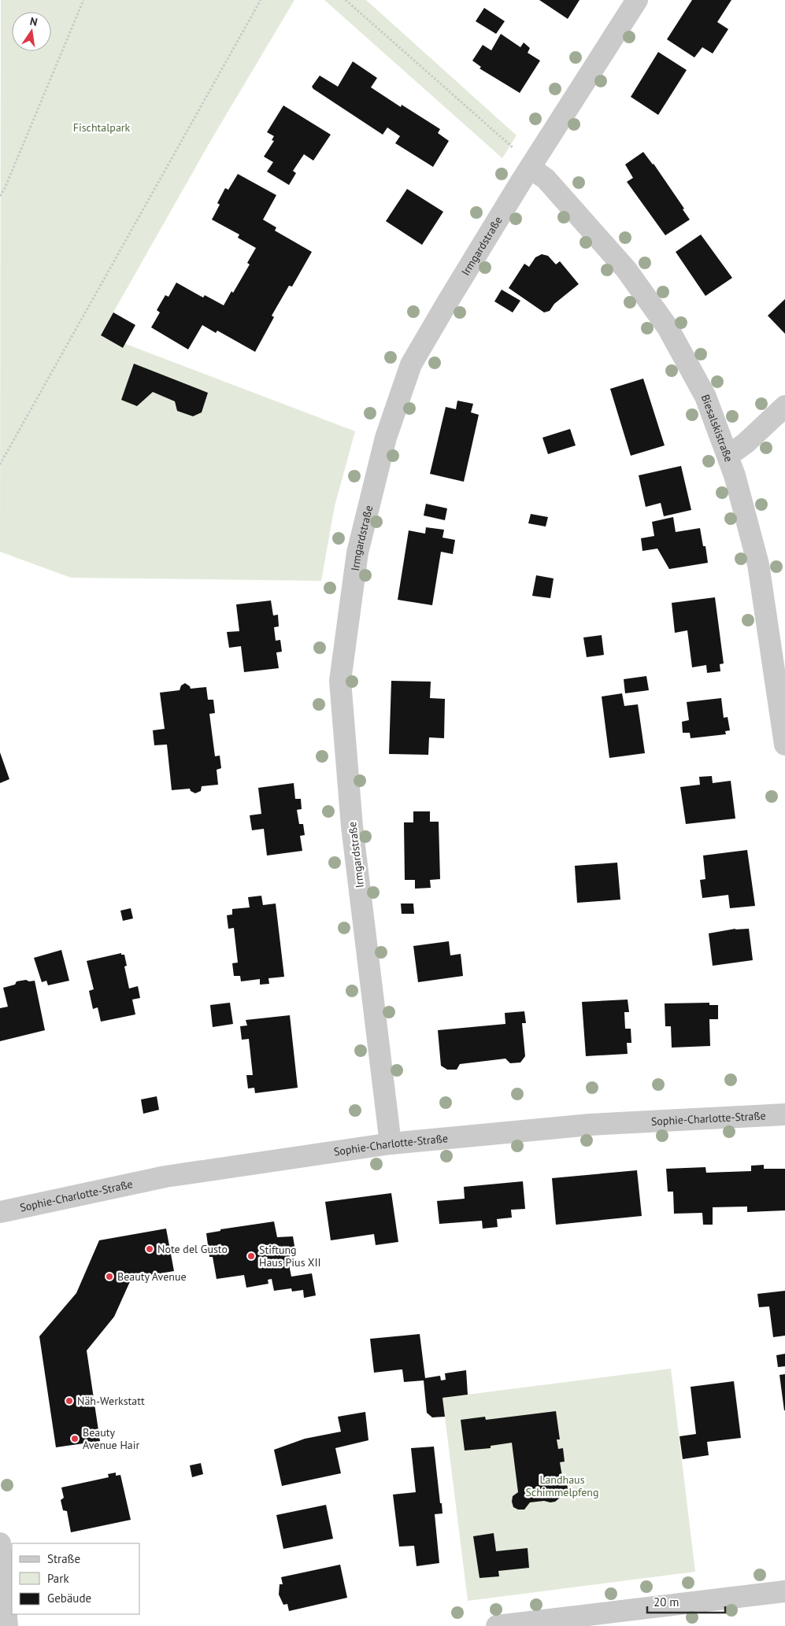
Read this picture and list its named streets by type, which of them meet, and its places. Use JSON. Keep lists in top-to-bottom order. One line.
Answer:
{"streets":{"street":["Irmgardstraße","Biesalskistraße","Sophie-Charlotte-Straße"]},"crossings":[["Irmgardstraße","Biesalskistraße"],["Irmgardstraße","Sophie-Charlotte-Straße"]],"parks":["Fischtalpark","Landhaus Schimmelpfeng"],"places":["Note del Gusto","Stiftung Haus Pius XII","Beauty Avenue","Näh-Werkstatt","Beauty Avenue Hair"],"legend":["Straße","Park","Gebäude"],"scale_bar":"20 m","north":"top"}
